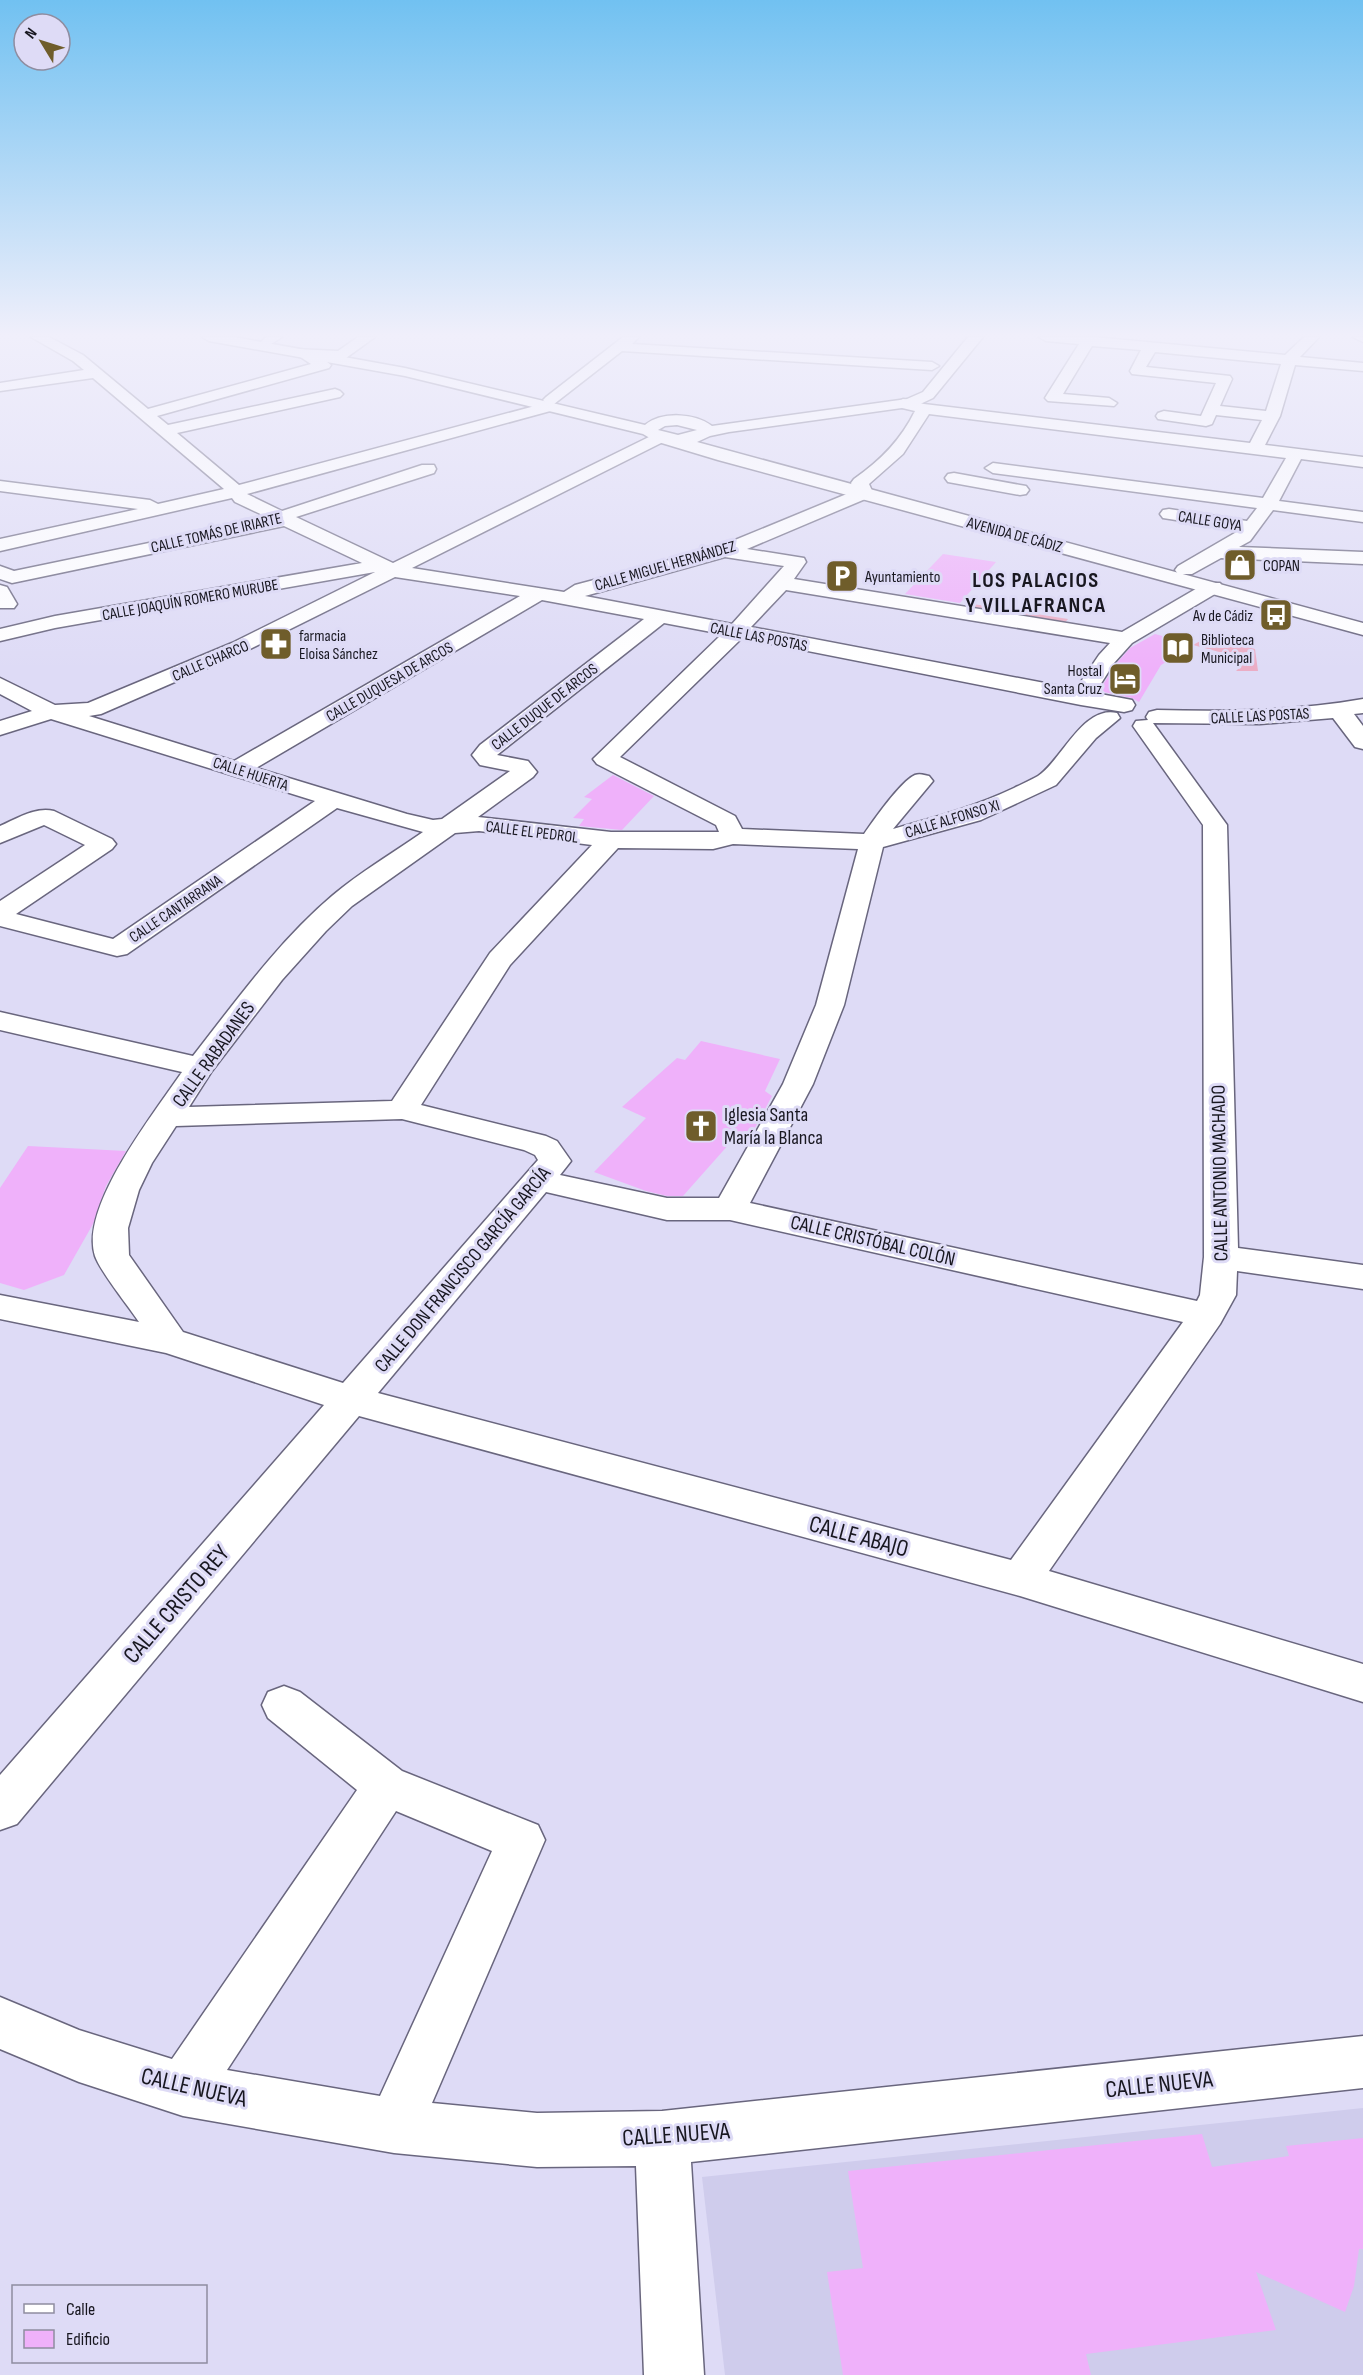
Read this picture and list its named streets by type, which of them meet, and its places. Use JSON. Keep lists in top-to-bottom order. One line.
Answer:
{"streets":{"street":["CALLE GOYA","CALLE TOMÁS DE IRIARTE","AVENIDA DE CÁDIZ","CALLE MIGUEL HERNÁNDEZ","CALLE JOAQUÍN ROMERO MURUBE","CALLE LAS POSTAS","CALLE CHARCO","CALLE DUQUESA DE ARCOS","CALLE DUQUE DE ARCOS","CALLE HUERTA","CALLE ALFONSO XI","CALLE EL PEDROL","CALLE CANTARRANA","CALLE RABADANES","CALLE ANTONIO MACHADO","CALLE CRISTÓBAL COLÓN","CALLE DON FRANCISCO GARCÍA GARCÍA","CALLE ABAJO","CALLE CRISTO REY","CALLE NUEVA"]},"crossings":[["AVENIDA DE CÁDIZ","CALLE MIGUEL HERNÁNDEZ"],["CALLE MIGUEL HERNÁNDEZ","CALLE LAS POSTAS"],["CALLE JOAQUÍN ROMERO MURUBE","CALLE LAS POSTAS"],["CALLE JOAQUÍN ROMERO MURUBE","CALLE CHARCO"],["CALLE LAS POSTAS","CALLE CHARCO"],["CALLE LAS POSTAS","CALLE DUQUESA DE ARCOS"],["CALLE LAS POSTAS","CALLE DUQUE DE ARCOS"],["CALLE LAS POSTAS","CALLE ALFONSO XI"],["CALLE LAS POSTAS","CALLE ANTONIO MACHADO"],["CALLE CHARCO","CALLE HUERTA"],["CALLE DUQUESA DE ARCOS","CALLE HUERTA"],["CALLE DUQUE DE ARCOS","CALLE HUERTA"],["CALLE DUQUE DE ARCOS","CALLE EL PEDROL"],["CALLE DUQUE DE ARCOS","CALLE RABADANES"],["CALLE HUERTA","CALLE EL PEDROL"],["CALLE HUERTA","CALLE CANTARRANA"],["CALLE HUERTA","CALLE RABADANES"],["CALLE ALFONSO XI","CALLE EL PEDROL"],["CALLE ALFONSO XI","CALLE ANTONIO MACHADO"],["CALLE EL PEDROL","CALLE RABADANES"],["CALLE RABADANES","CALLE ABAJO"],["CALLE ANTONIO MACHADO","CALLE CRISTÓBAL COLÓN"],["CALLE ANTONIO MACHADO","CALLE ABAJO"],["CALLE CRISTÓBAL COLÓN","CALLE DON FRANCISCO GARCÍA GARCÍA"],["CALLE DON FRANCISCO GARCÍA GARCÍA","CALLE ABAJO"],["CALLE DON FRANCISCO GARCÍA GARCÍA","CALLE CRISTO REY"],["CALLE ABAJO","CALLE CRISTO REY"]],"districts":["LOS PALACIOS Y VILLAFRANCA"],"places":{"shop":["COPAN"],"parking":["Ayuntamiento"],"bus stop":["Av de Cádiz"],"pharmacy":["farmacia Eloisa Sánchez"],"library":["Biblioteca Municipal"],"hotel":["Hostal Santa Cruz"],"church":["Iglesia Santa María la Blanca"]},"legend":["Calle","Edificio"],"north":"top left"}
